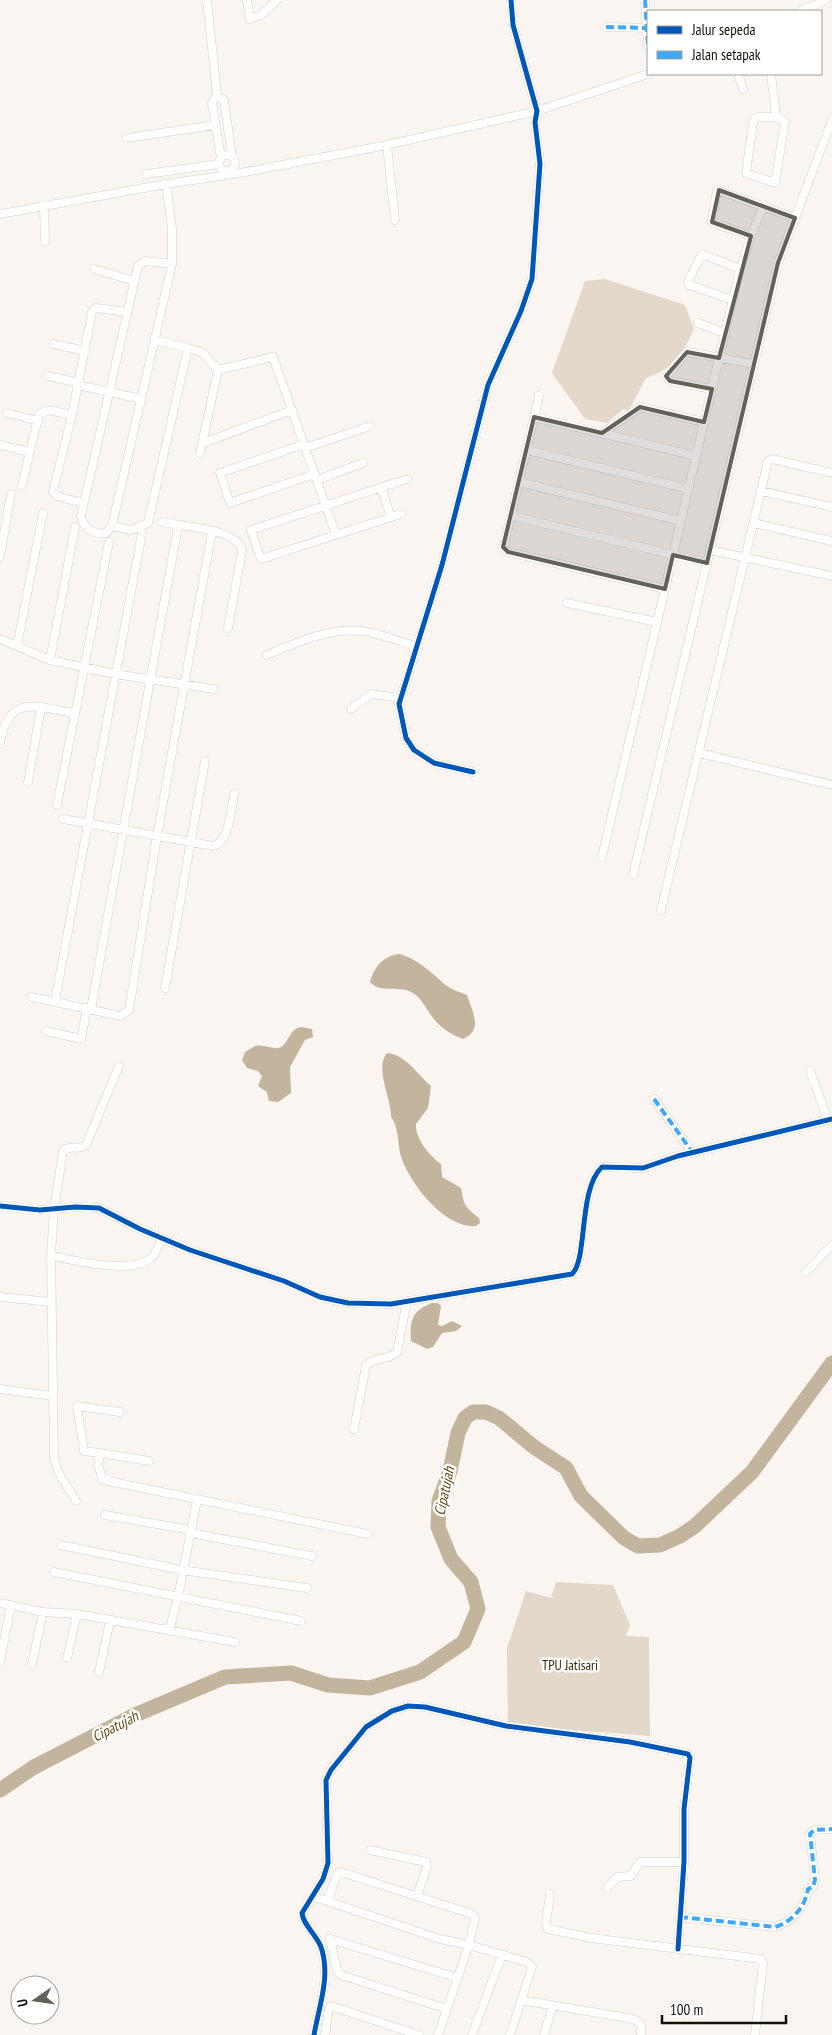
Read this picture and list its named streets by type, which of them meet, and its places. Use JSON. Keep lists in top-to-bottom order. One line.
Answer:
{"water":["Cipatujah"],"parks":["TPU Jatisari"],"legend":["Jalur sepeda","Jalan setapak"],"scale_bar":"100 m","north":"left"}
